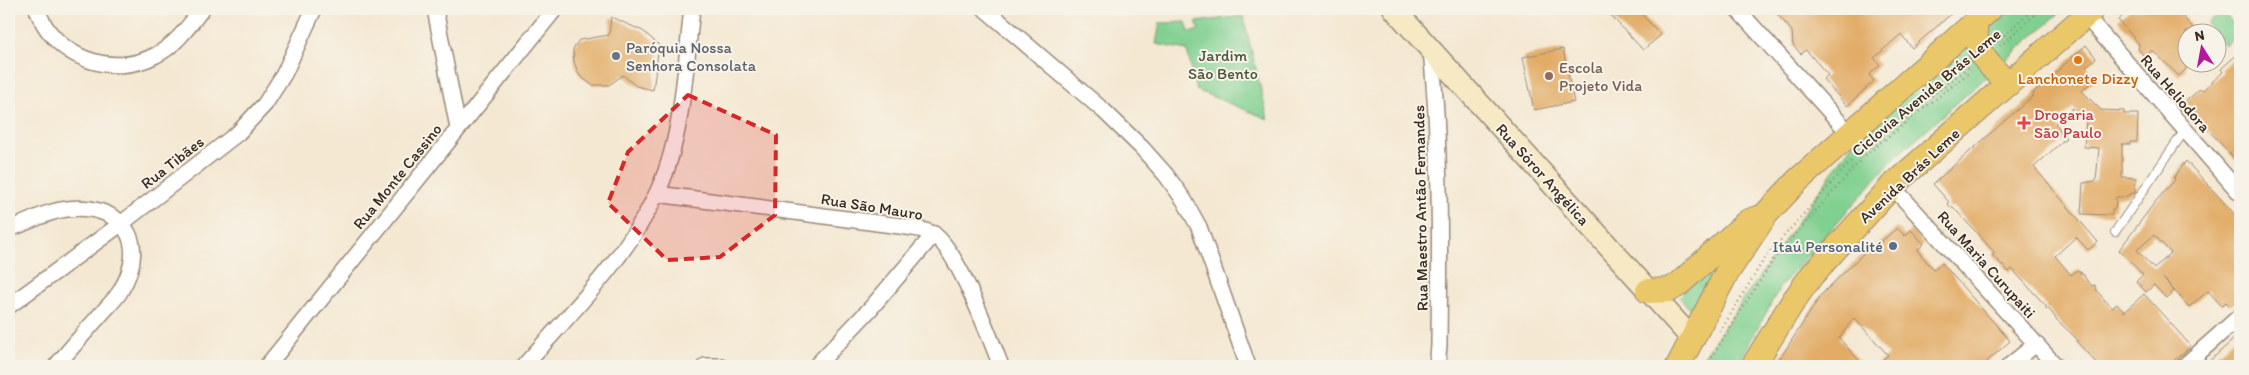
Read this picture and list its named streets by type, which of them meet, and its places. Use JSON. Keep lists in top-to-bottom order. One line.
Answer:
{"streets":{"main road":["Avenida Brás Leme"],"street":["Rua Heliodora","Rua Tibães","Rua Sóror Angélica","Rua Monte Cassino","Rua São Mauro","Rua Maestro Antão Fernandes","Rua Maria Curupaiti"],"path":["Ciclovia Avenida Brás Leme"]},"crossings":[["Rua Heliodora","Avenida Brás Leme"],["Rua Sóror Angélica","Rua Maestro Antão Fernandes"],["Avenida Brás Leme","Rua Maria Curupaiti"]],"parks":["Jardim São Bento"],"places":{"other":["Paróquia Nossa Senhora Consolata","Lanchonete Dizzy","Escola Projeto Vida","Itaú Personalité"],"health":["Drogaria São Paulo"]},"north":"top"}
